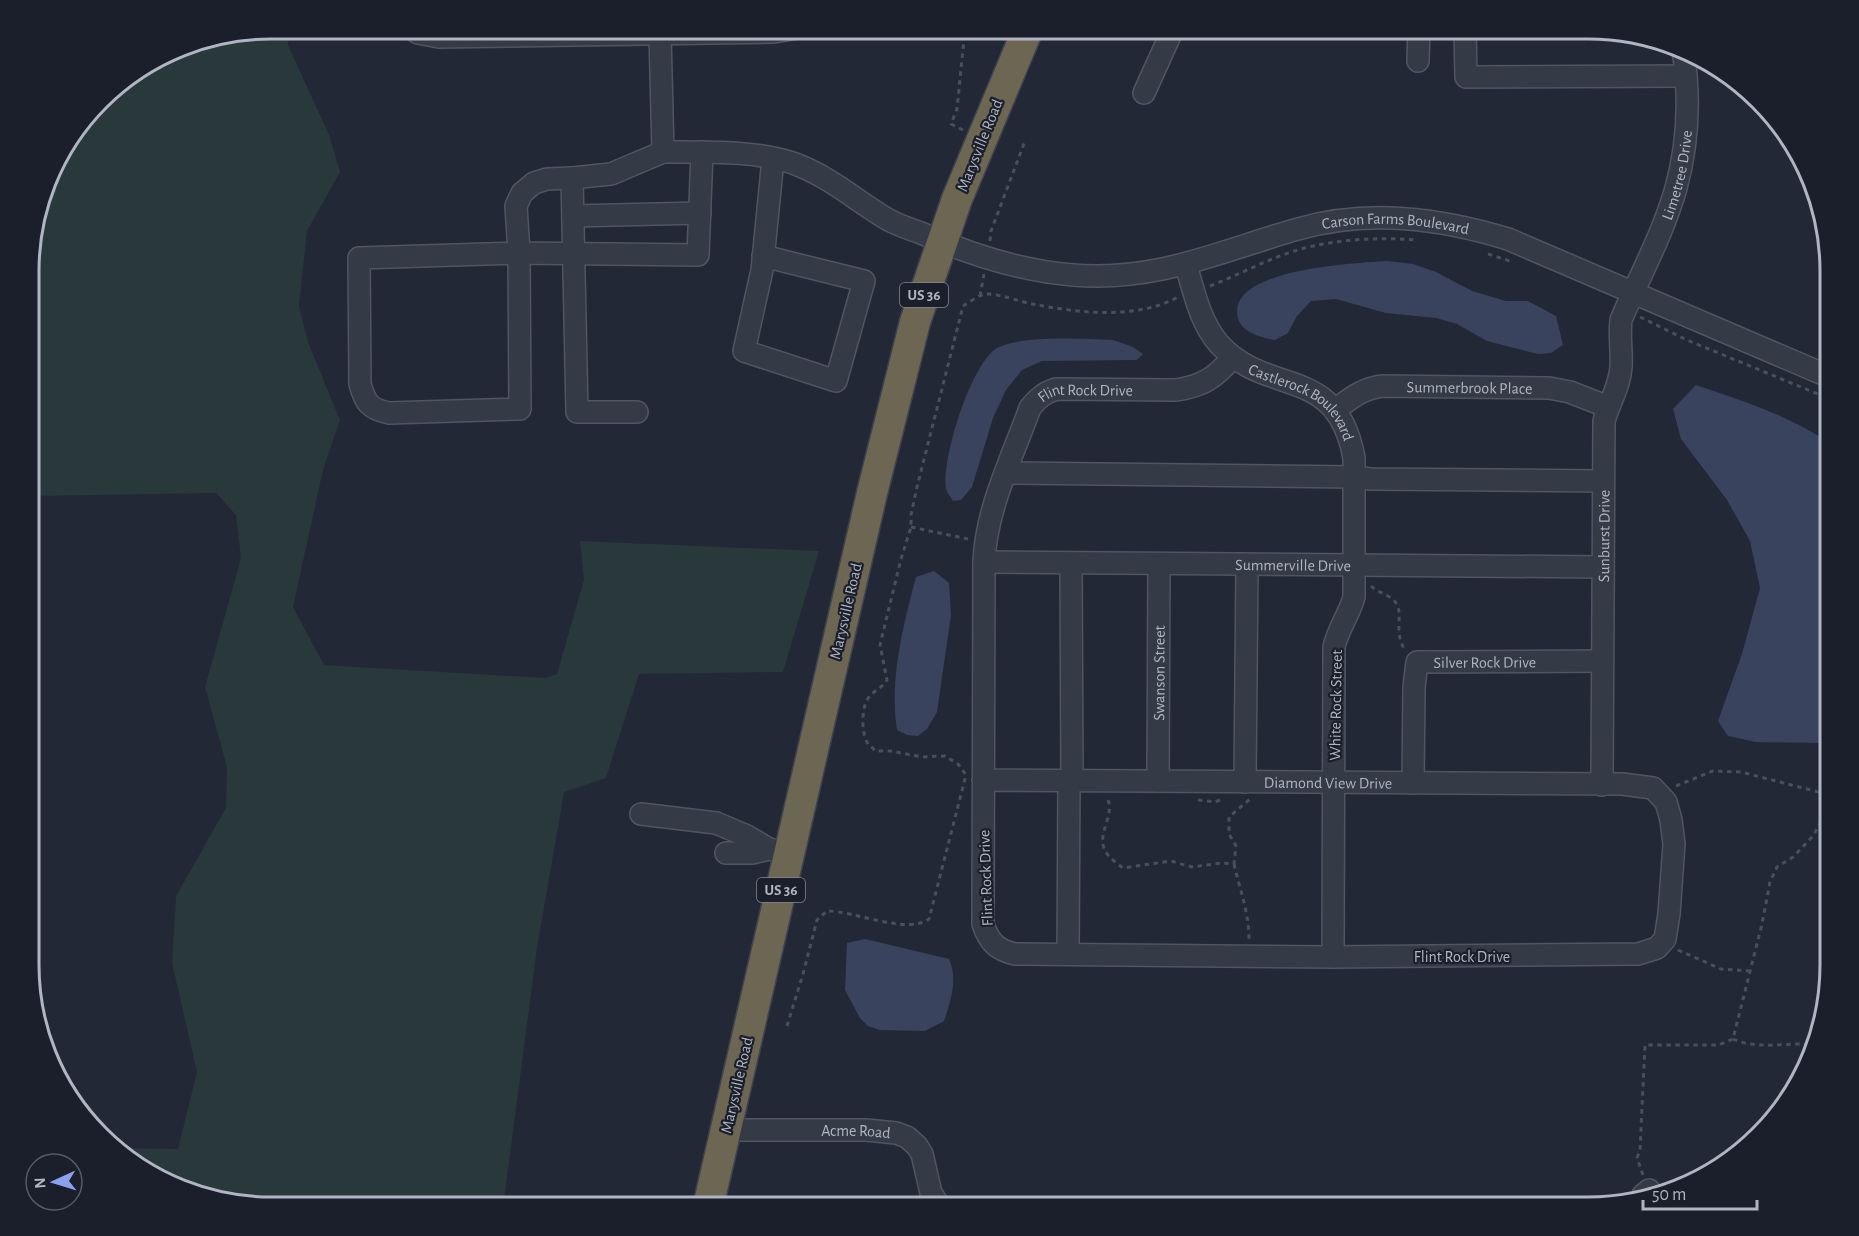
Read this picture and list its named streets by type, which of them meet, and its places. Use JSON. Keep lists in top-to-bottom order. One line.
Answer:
{"streets":{"highway":["Marysville Road","US 36"],"street":["Limetree Drive","Carson Farms Boulevard","Summerbrook Place","Flint Rock Drive","Castlerock Boulevard","Sunburst Drive","Summerville Drive","Silver Rock Drive","Swanson Street","White Rock Street","Diamond View Drive","Acme Road"]},"crossings":[["Marysville Road","Carson Farms Boulevard"],["Marysville Road","Acme Road"],["Limetree Drive","Carson Farms Boulevard"],["Limetree Drive","Sunburst Drive"],["Carson Farms Boulevard","Castlerock Boulevard"],["Carson Farms Boulevard","Sunburst Drive"],["Summerbrook Place","Castlerock Boulevard"],["Summerbrook Place","Sunburst Drive"],["Flint Rock Drive","Castlerock Boulevard"],["Flint Rock Drive","Summerville Drive"],["Flint Rock Drive","White Rock Street"],["Flint Rock Drive","Diamond View Drive"],["Castlerock Boulevard","Summerville Drive"],["Castlerock Boulevard","White Rock Street"],["Sunburst Drive","Summerville Drive"],["Sunburst Drive","Silver Rock Drive"],["Sunburst Drive","Diamond View Drive"],["Summerville Drive","Swanson Street"],["Summerville Drive","White Rock Street"],["Silver Rock Drive","Diamond View Drive"],["Swanson Street","Diamond View Drive"],["White Rock Street","Diamond View Drive"]],"scale_bar":"50 m","north":"left"}
